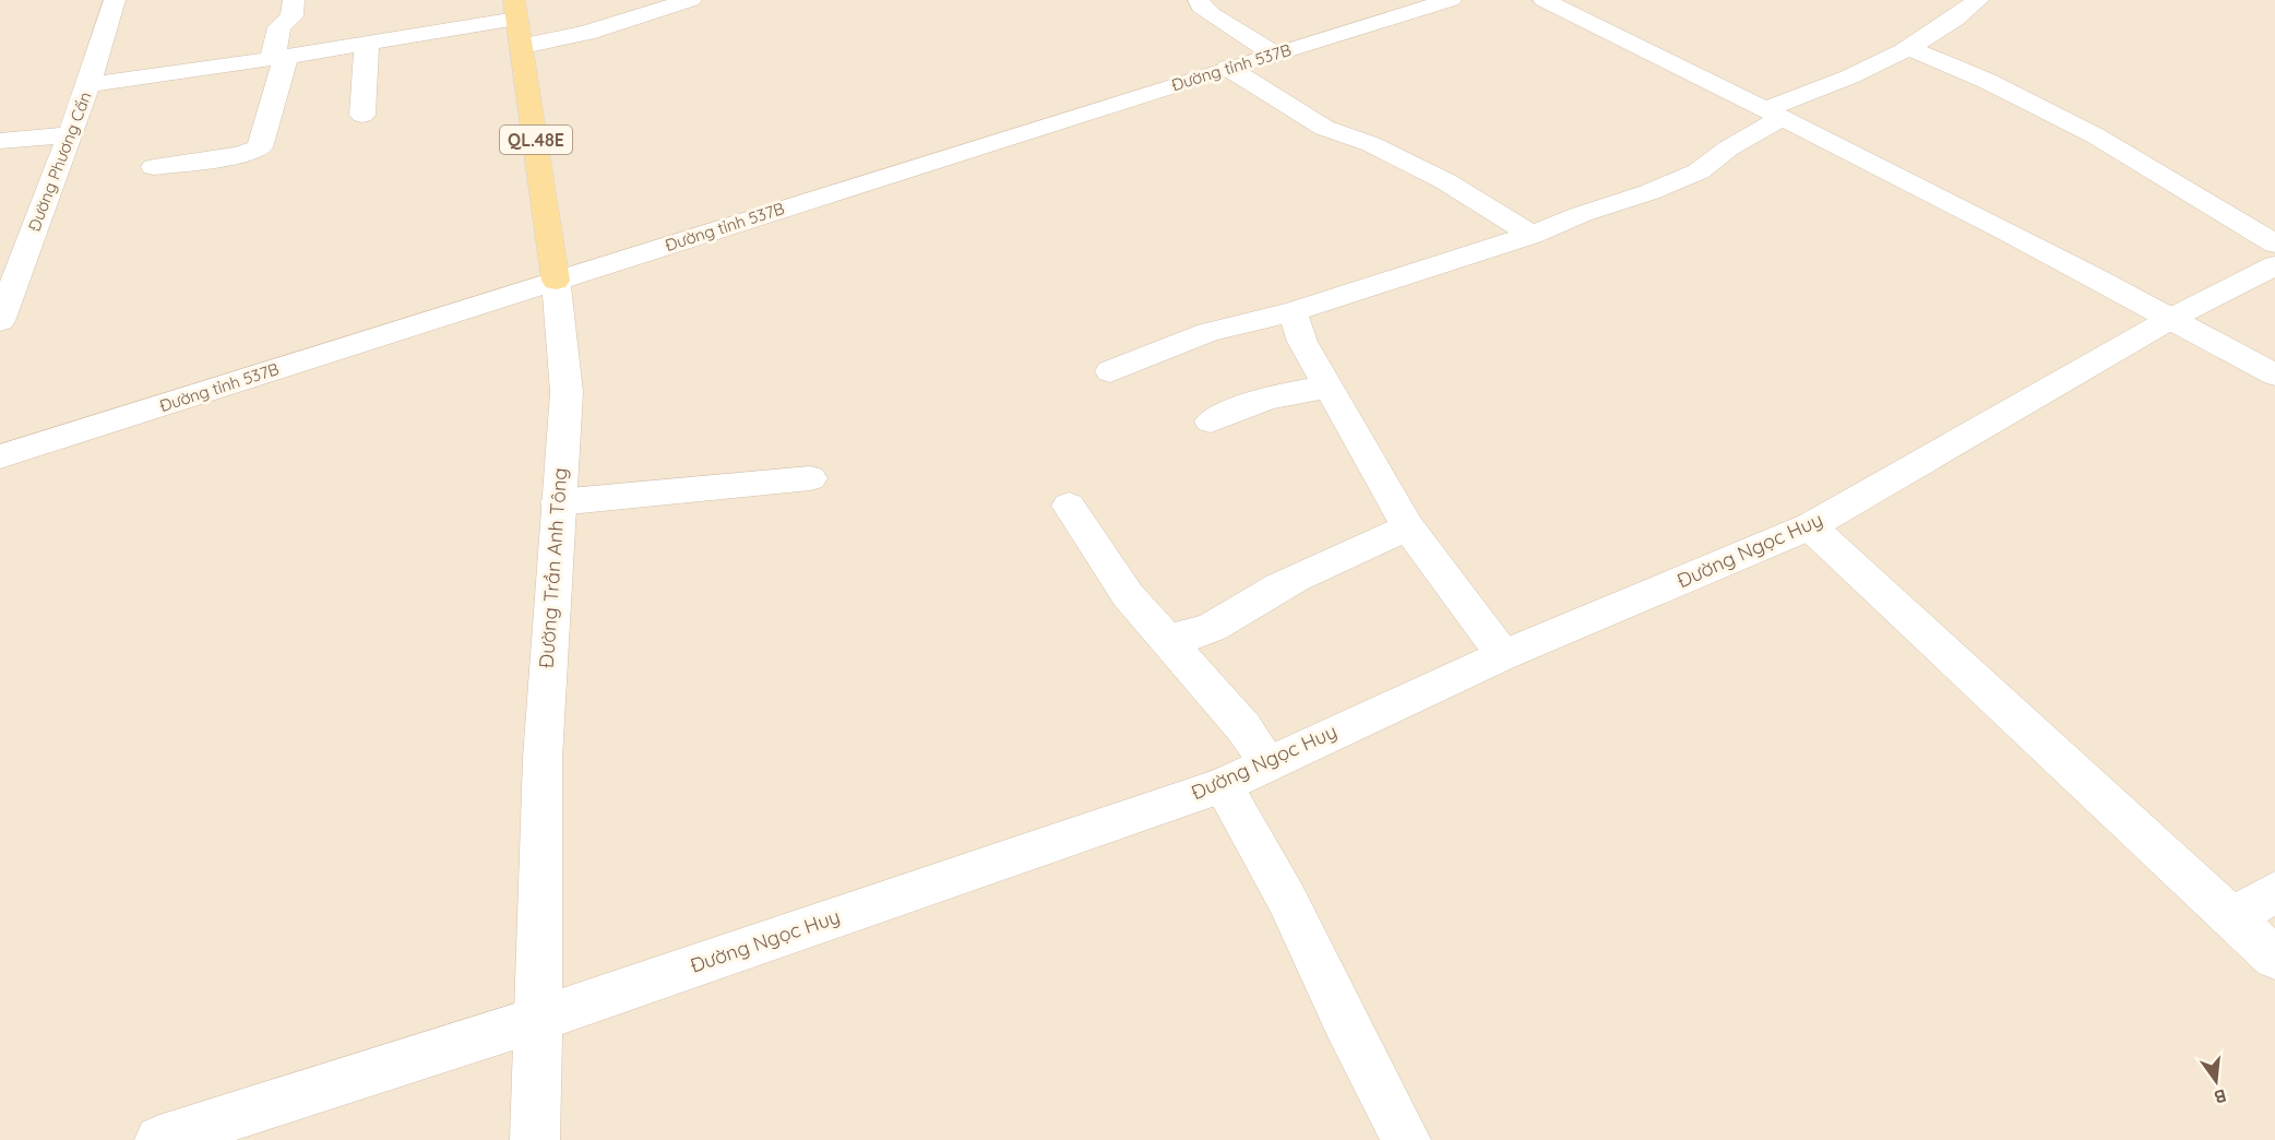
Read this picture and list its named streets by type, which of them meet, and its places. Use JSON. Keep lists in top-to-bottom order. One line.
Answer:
{"streets":{"main road":["QL.48E","Đường Trần Anh Tông"],"street":["Đường tỉnh 537B","Đường Phương Cấn","Đường Ngọc Huy"]},"crossings":[["Đường tỉnh 537B","Đường Trần Anh Tông"],["Đường Ngọc Huy","Đường Trần Anh Tông"]],"north":"bottom"}
